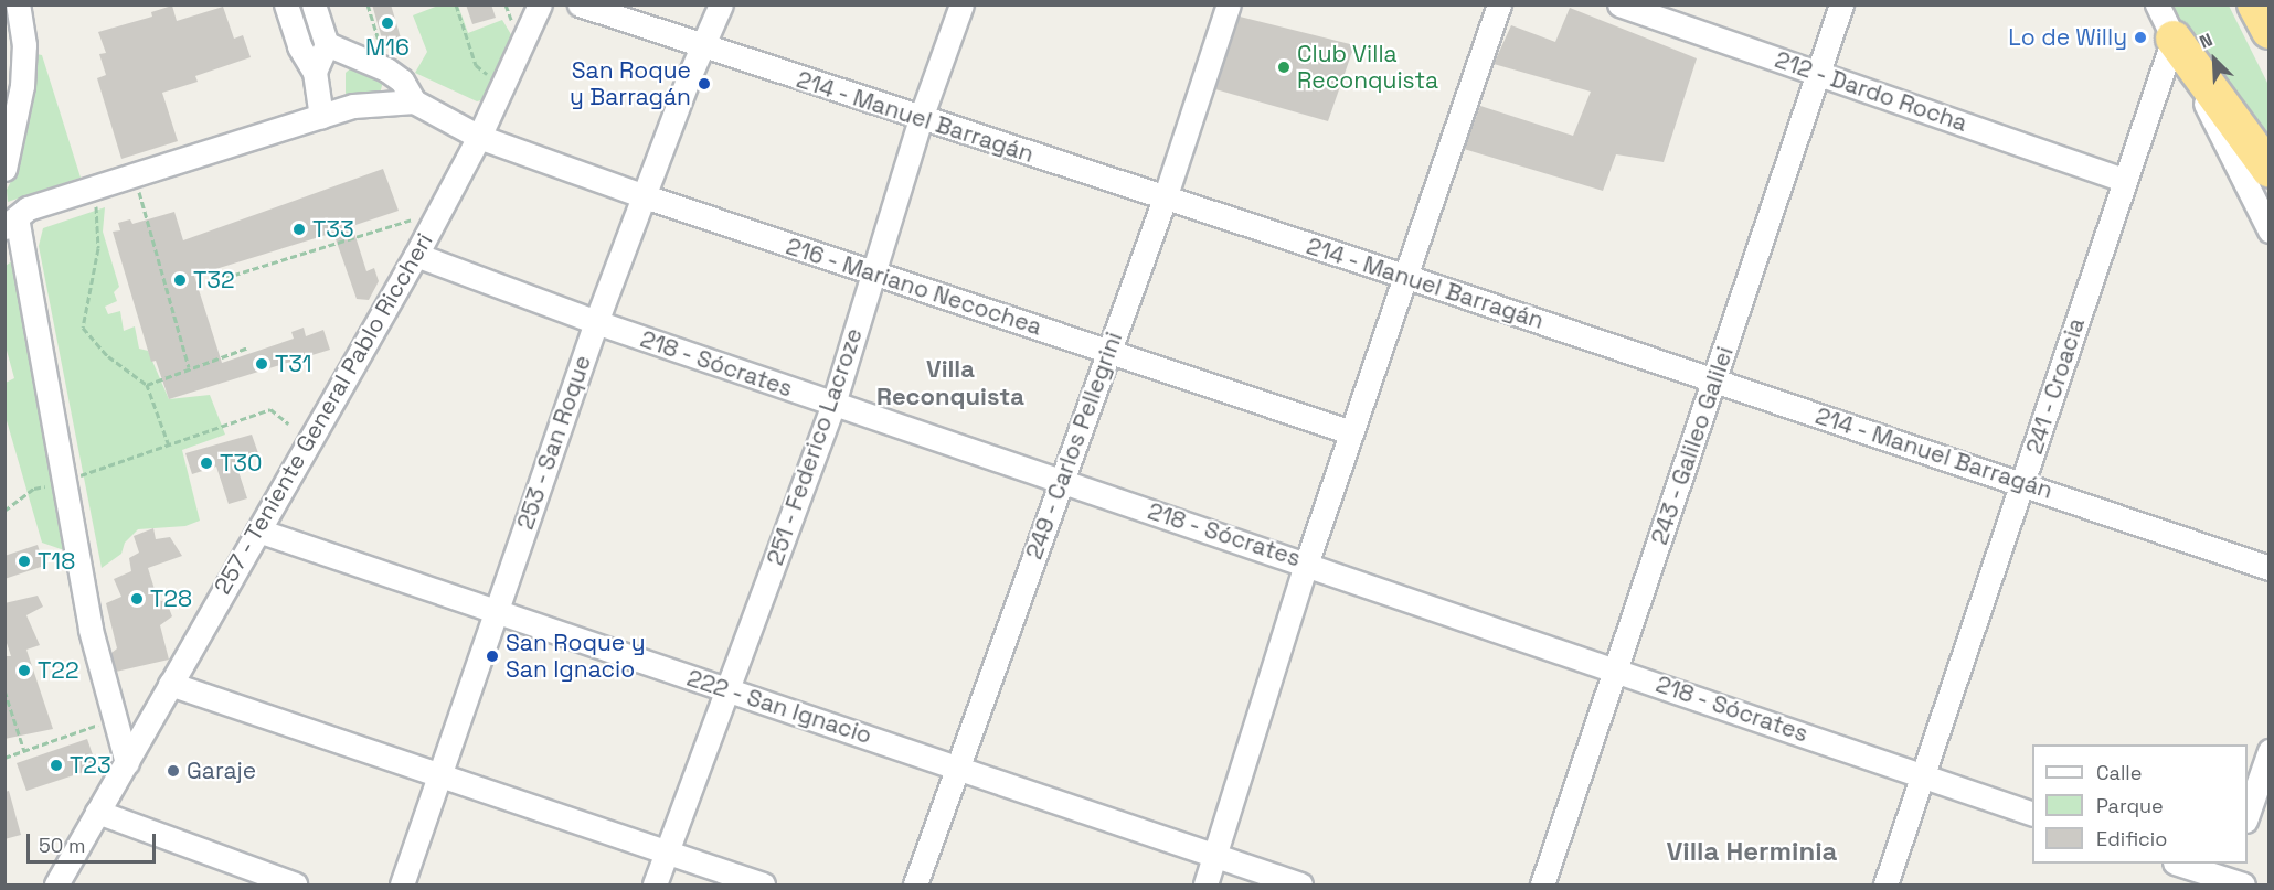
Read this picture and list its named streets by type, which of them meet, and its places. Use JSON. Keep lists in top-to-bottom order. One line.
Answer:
{"streets":{"street":["212 - Dardo Rocha","214 - Manuel Barragán","216 - Mariano Necochea","218 - Sócrates","241 - Croacia","257 - Teniente General Pablo Riccheri","253 - San Roque","249 - Carlos Pellegrini","243 - Galileo Galilei","251 - Federico Lacroze","222 - San Ignacio"]},"crossings":[["212 - Dardo Rocha","241 - Croacia"],["212 - Dardo Rocha","243 - Galileo Galilei"],["214 - Manuel Barragán","241 - Croacia"],["214 - Manuel Barragán","253 - San Roque"],["214 - Manuel Barragán","249 - Carlos Pellegrini"],["214 - Manuel Barragán","243 - Galileo Galilei"],["214 - Manuel Barragán","251 - Federico Lacroze"],["216 - Mariano Necochea","257 - Teniente General Pablo Riccheri"],["216 - Mariano Necochea","253 - San Roque"],["216 - Mariano Necochea","249 - Carlos Pellegrini"],["216 - Mariano Necochea","251 - Federico Lacroze"],["218 - Sócrates","241 - Croacia"],["218 - Sócrates","257 - Teniente General Pablo Riccheri"],["218 - Sócrates","253 - San Roque"],["218 - Sócrates","249 - Carlos Pellegrini"],["218 - Sócrates","243 - Galileo Galilei"],["218 - Sócrates","251 - Federico Lacroze"],["257 - Teniente General Pablo Riccheri","222 - San Ignacio"],["253 - San Roque","222 - San Ignacio"],["249 - Carlos Pellegrini","222 - San Ignacio"],["251 - Federico Lacroze","222 - San Ignacio"]],"districts":["Villa Reconquista","Villa Herminia"],"places":["M16","Lo de Willy","Club Villa Reconquista","San Roque y Barragán","T33","T32","T31","T30","T18","T28","San Roque y San Ignacio","T22","T23","Garaje"],"legend":["Calle","Parque","Edificio"],"scale_bar":"50 m","north":"top left"}
